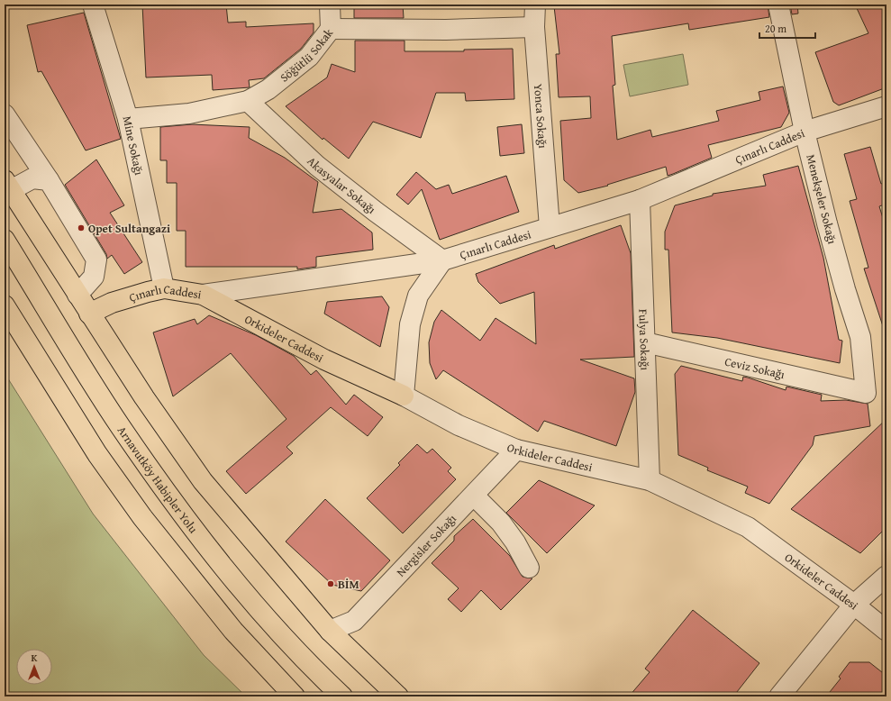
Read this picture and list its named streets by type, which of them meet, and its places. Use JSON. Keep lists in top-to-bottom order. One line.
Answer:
{"streets":{"main road":["Çınarlı Caddesi","Orkideler Caddesi","Arnavutköy Habipler Yolu"],"street":["Söğütlü Sokak","Yonca Sokağı","Mine Sokağı","Akasyalar Sokağı","Menekşeler Sokağı","Fulya Sokağı","Ceviz Sokağı","Nergisler Sokağı"]},"crossings":[["Söğütlü Sokak","Yonca Sokağı"],["Söğütlü Sokak","Mine Sokağı"],["Söğütlü Sokak","Akasyalar Sokağı"],["Yonca Sokağı","Çınarlı Caddesi"],["Mine Sokağı","Çınarlı Caddesi"],["Çınarlı Caddesi","Akasyalar Sokağı"],["Çınarlı Caddesi","Menekşeler Sokağı"],["Çınarlı Caddesi","Orkideler Caddesi"],["Çınarlı Caddesi","Fulya Sokağı"],["Menekşeler Sokağı","Ceviz Sokağı"],["Orkideler Caddesi","Fulya Sokağı"],["Orkideler Caddesi","Nergisler Sokağı"],["Fulya Sokağı","Ceviz Sokağı"]],"places":["Opet Sultangazi","BİM"],"scale_bar":"20 m","north":"top"}
